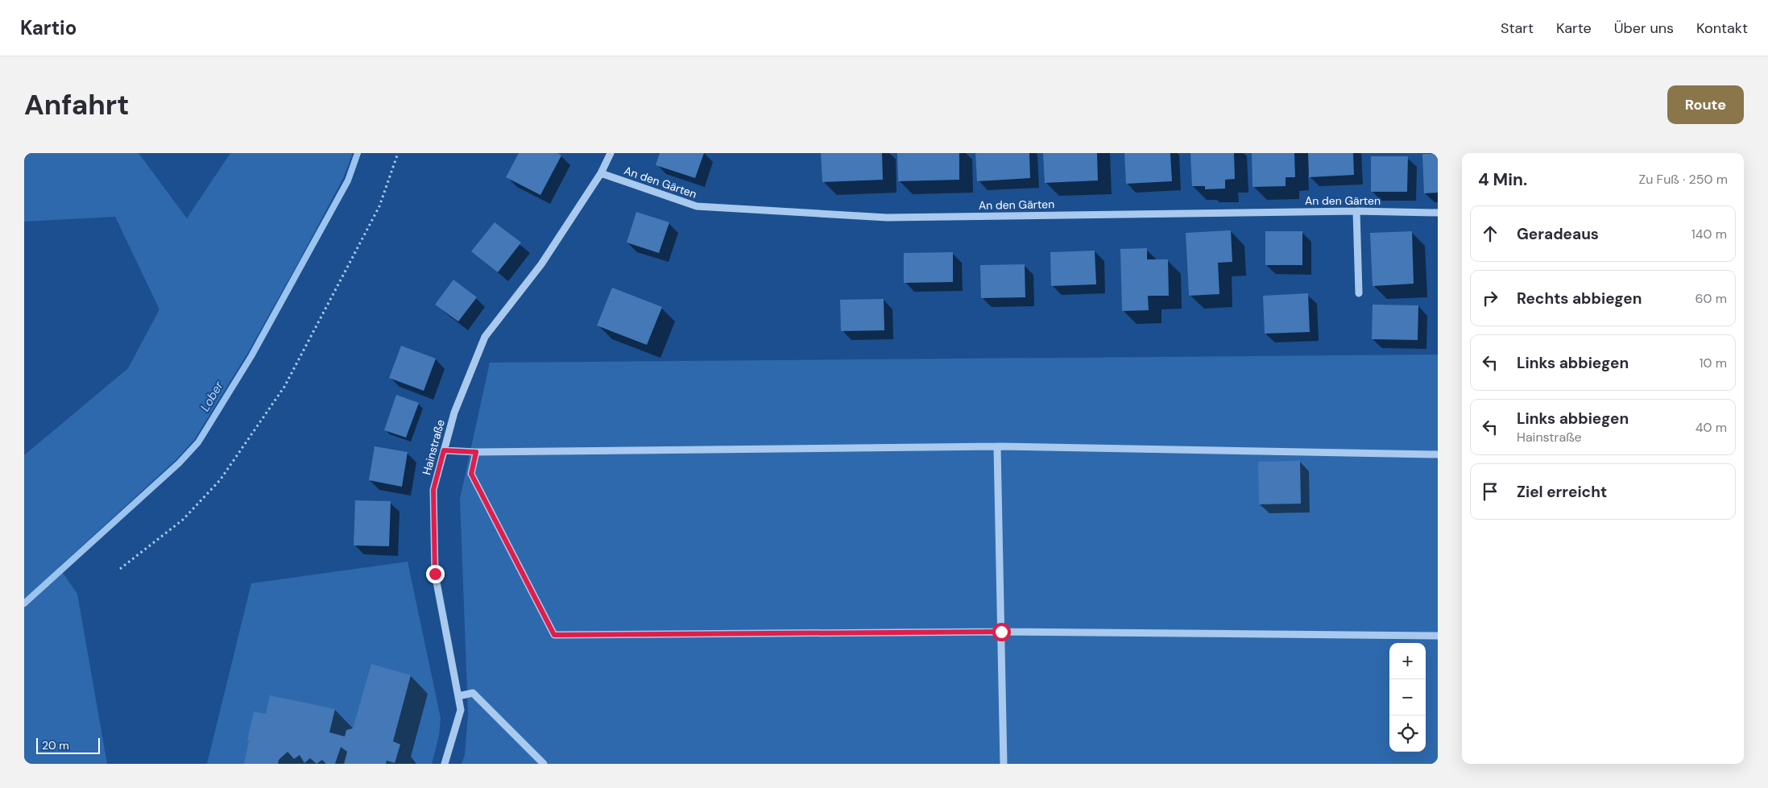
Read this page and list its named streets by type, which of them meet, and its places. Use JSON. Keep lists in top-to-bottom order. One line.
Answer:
{"streets":{"street":["An den Gärten","Hainstraße"]},"crossings":[["An den Gärten","Hainstraße"]],"water":["Lober"],"scale_bar":"20 m","page":{"header":"Kartio","nav":["Start","Karte","Über uns","Kontakt"],"buttons":"Route","title":"Anfahrt","heading":["4 Min.","Zu Fuß · 250 m"],"list":[["Geradeaus","140 m"],["Rechts abbiegen","60 m"],["Links abbiegen","10 m"],["Links abbiegen","Hainstraße","40 m"],"Ziel erreicht"],"map_buttons":["+","−"],"scale":"20 m"}}
